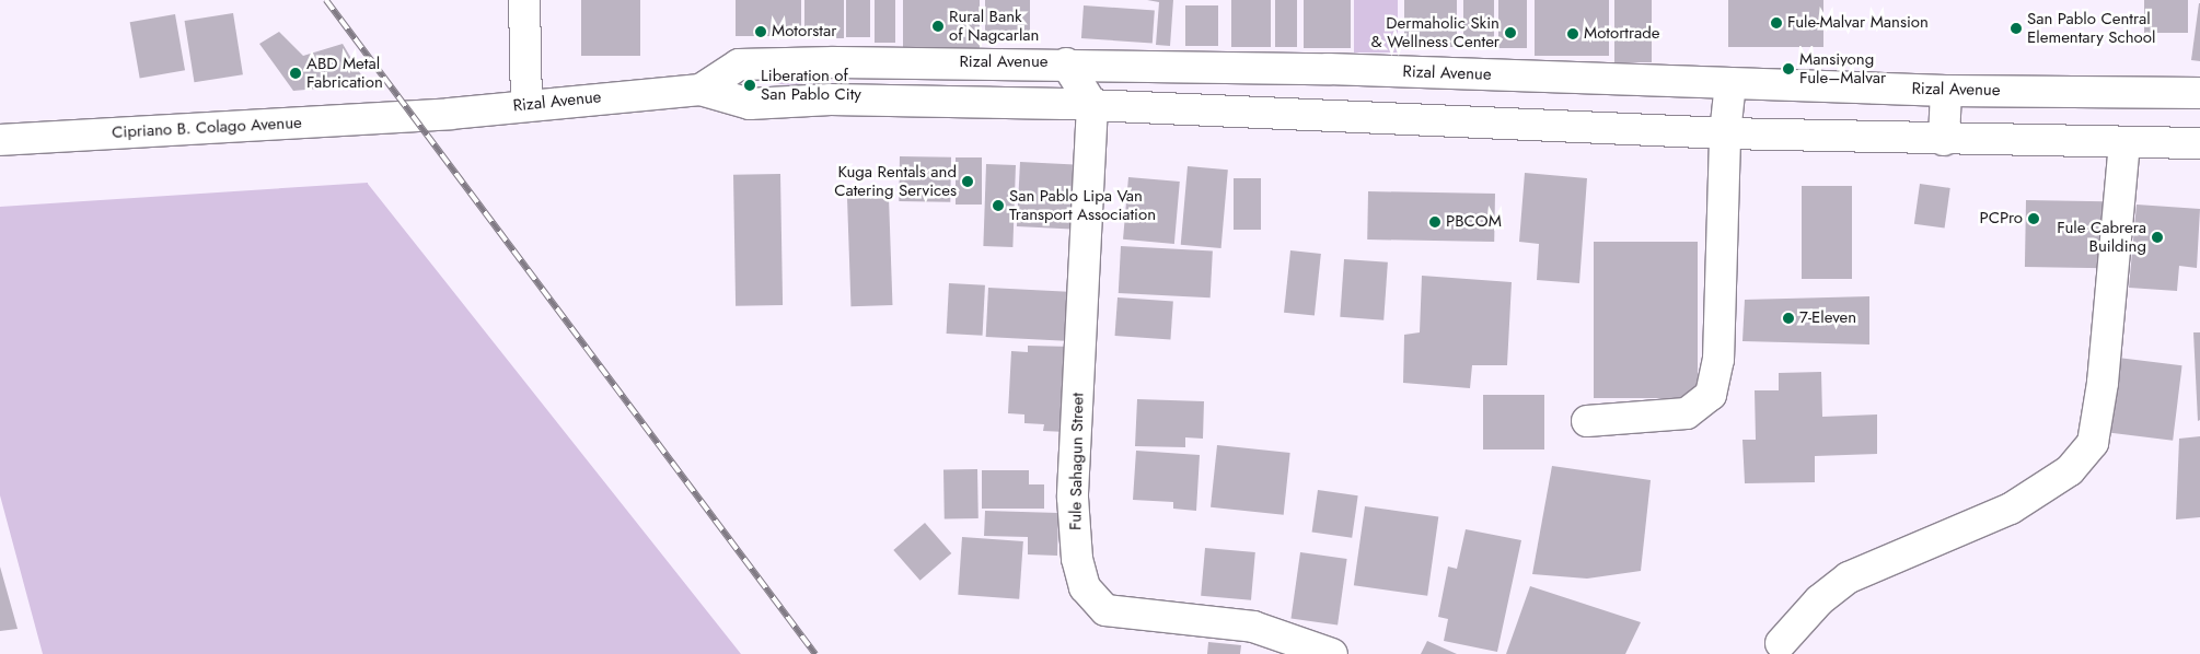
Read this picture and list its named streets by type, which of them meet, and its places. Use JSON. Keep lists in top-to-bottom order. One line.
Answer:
{"streets":{"main road":["Rizal Avenue","Cipriano B. Colago Avenue","Fule Sahagun Street"]},"crossings":[["Rizal Avenue","Cipriano B. Colago Avenue"],["Rizal Avenue","Fule Sahagun Street"]],"places":["Fule-Malvar Mansion","Rural Bank of Nagcarlan","San Pablo Central Elementary School","Motorstar","Dermaholic Skin & Wellness Center","Motortrade","Mansiyong Fule–Malvar","ABD Metal Fabrication","Liberation of San Pablo City","Kuga Rentals and Catering Services","San Pablo Lipa Van Transport Association","PCPro","PBCOM","Fule Cabrera Building","7-Eleven"]}
